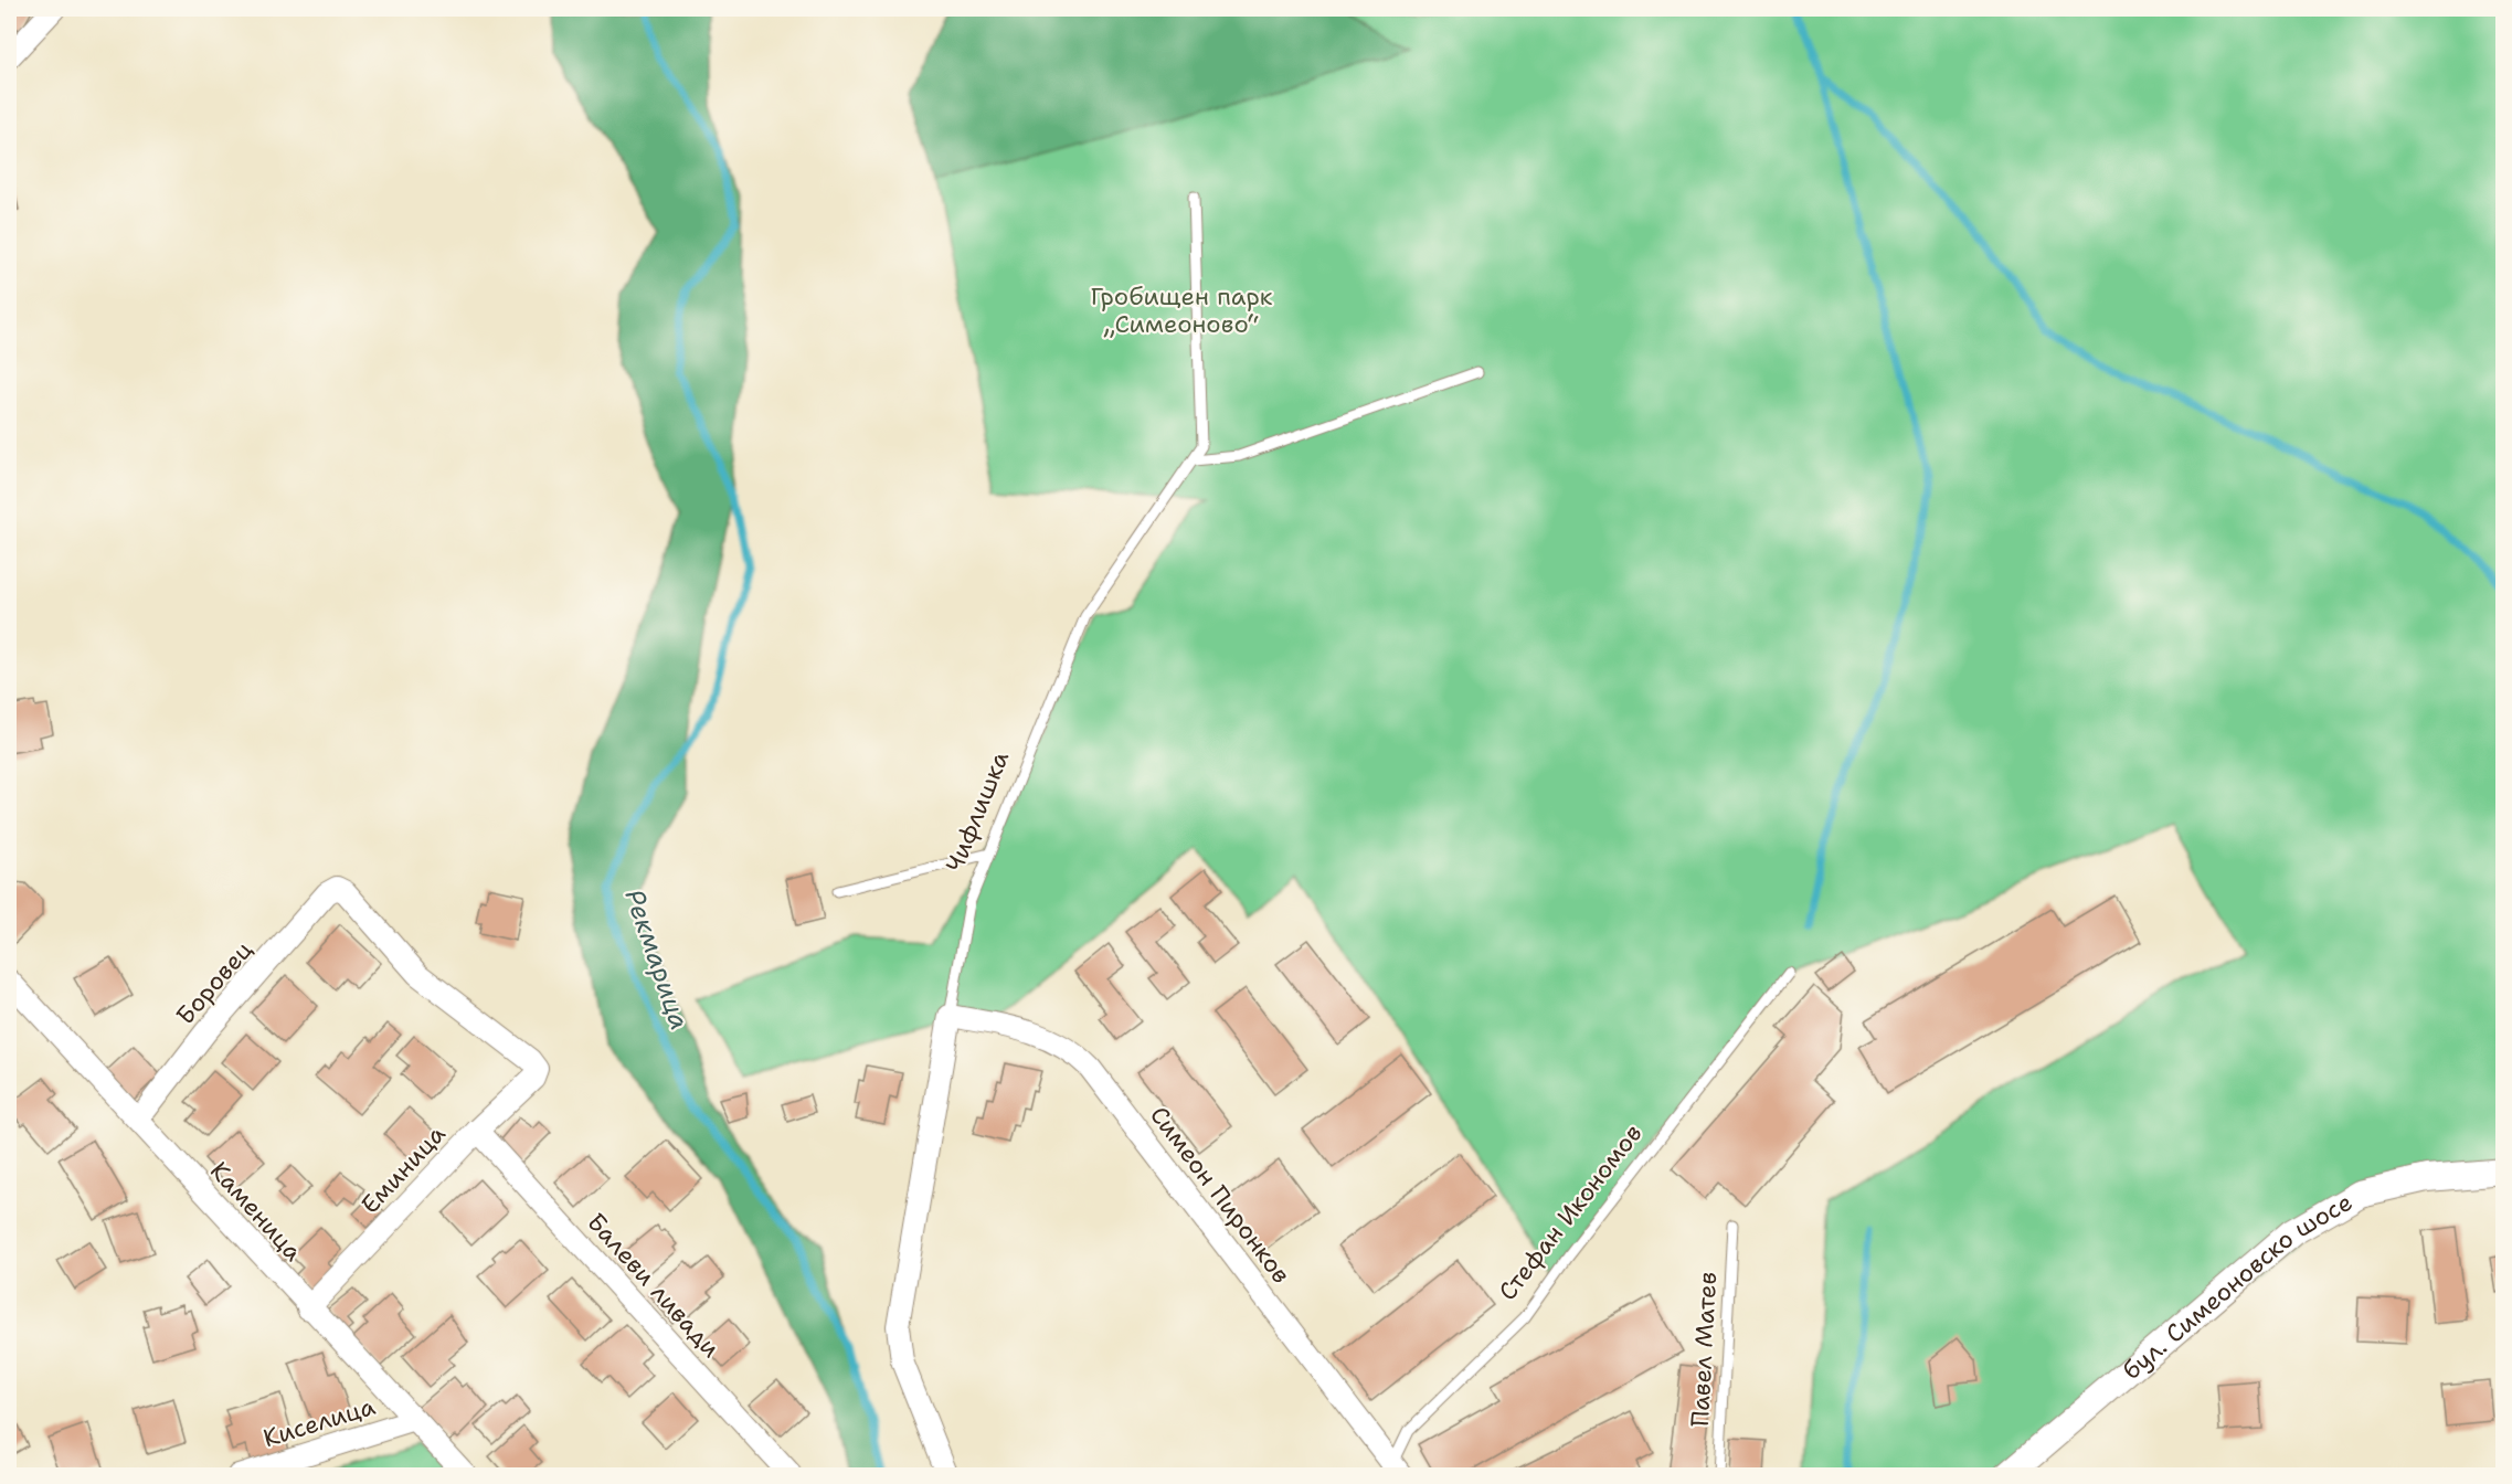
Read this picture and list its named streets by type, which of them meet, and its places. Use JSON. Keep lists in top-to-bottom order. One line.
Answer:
{"streets":{"street":["Чифлишка","Боровец","Еминица","Симеон Пиронков","Каменица","Балеви ливади","бул. Симеоновско шосе","Киселица"],"lane":["Стефан Икономов","Павел Матев"]},"crossings":[["Чифлишка","Симеон Пиронков"],["Боровец","Еминица"],["Боровец","Каменица"],["Еминица","Каменица"],["Еминица","Балеви ливади"],["Симеон Пиронков","Стефан Икономов"],["Каменица","Киселица"]],"water":["Рекмарица"],"parks":["Гробищен парк „Симеоново“"]}
